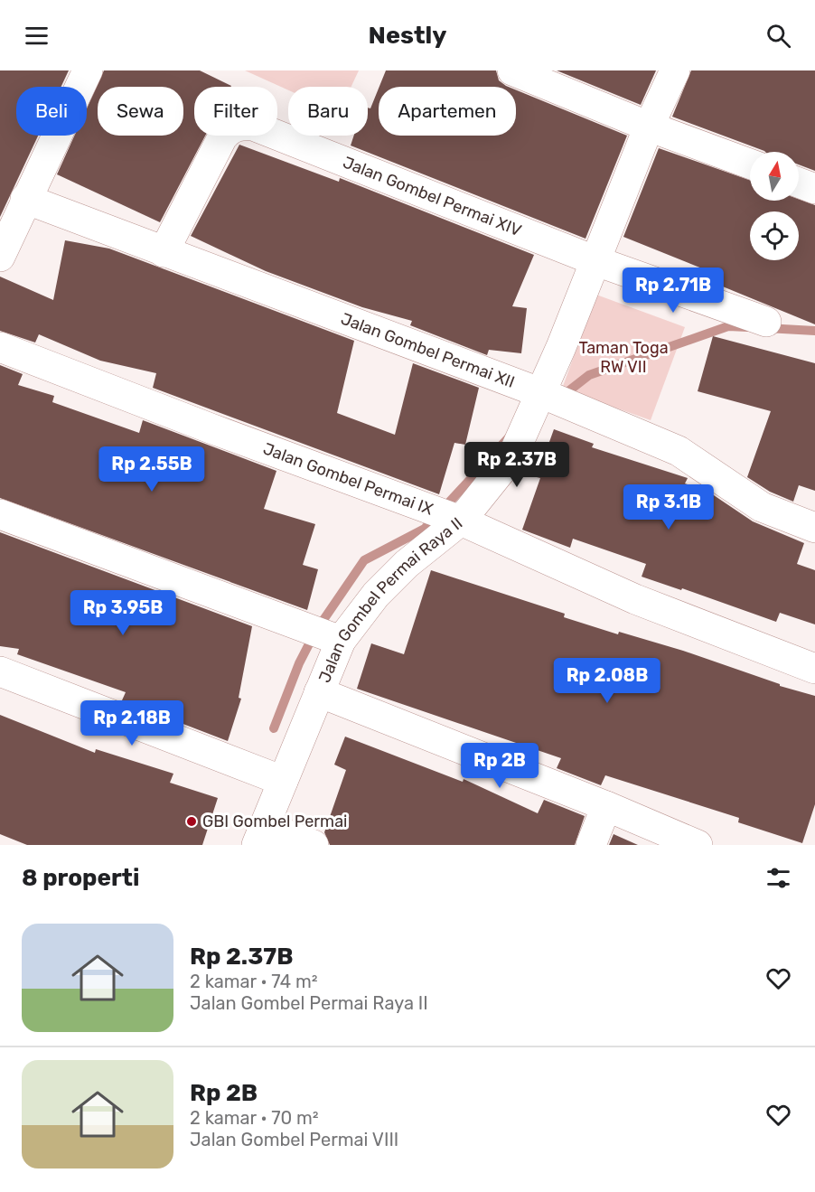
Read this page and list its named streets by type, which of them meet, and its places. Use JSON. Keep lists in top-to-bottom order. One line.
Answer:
{"streets":{"street":["Jalan Gombel Permai XIV","Jalan Gombel Permai XII","Jalan Gombel Permai IX","Jalan Gombel Permai Raya II"]},"crossings":[["Jalan Gombel Permai XIV","Jalan Gombel Permai XII"],["Jalan Gombel Permai XIV","Jalan Gombel Permai Raya II"],["Jalan Gombel Permai XII","Jalan Gombel Permai Raya II"],["Jalan Gombel Permai IX","Jalan Gombel Permai Raya II"]],"parks":["Taman Toga RW VII"],"places":["GBI Gombel Permai"],"north":"top","page":{"header":"Nestly","chip":["Beli","Sewa","Filter","Baru","Apartemen"],"price":["Rp 2.71B","Rp 2.37B","Rp 2.55B","Rp 3.1B","Rp 3.95B","Rp 2.08B","Rp 2.18B","Rp 2B"],"heading":"8 properti","list":[{"name":"Rp 2.37B","note":"2 kamar · 74 m² · Jalan Gombel Permai Raya II"},{"name":"Rp 2B","note":"2 kamar · 70 m² · Jalan Gombel Permai VIII"}]}}
